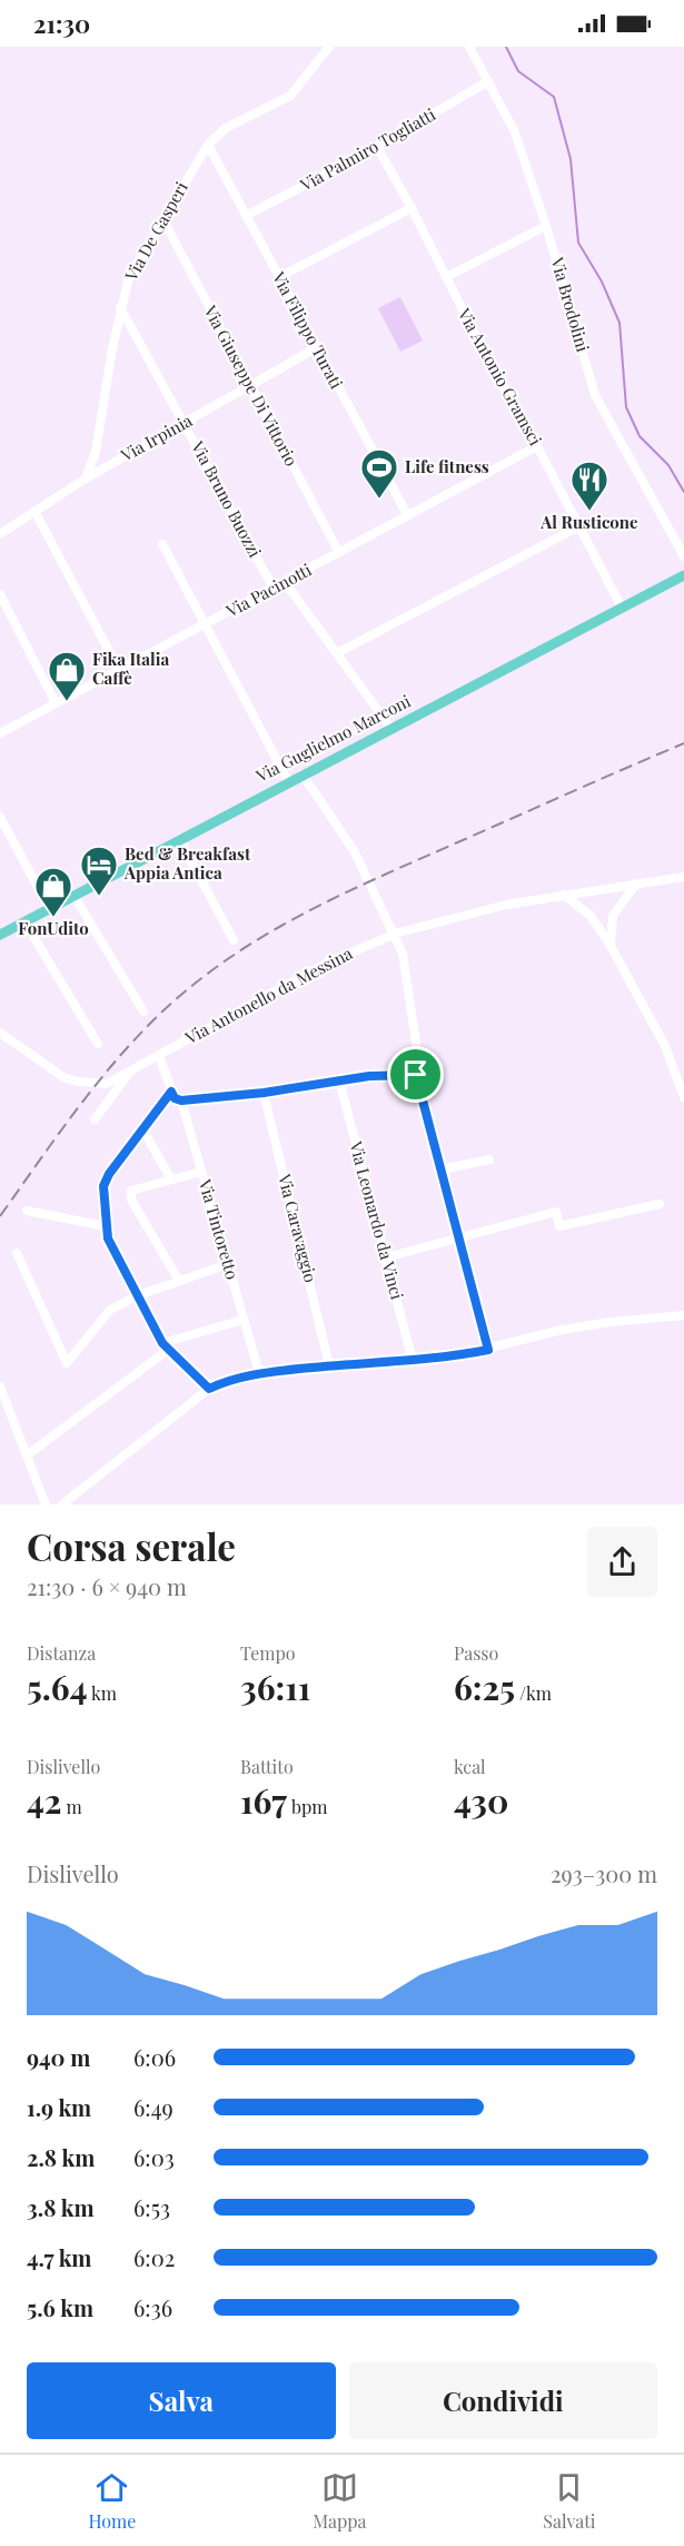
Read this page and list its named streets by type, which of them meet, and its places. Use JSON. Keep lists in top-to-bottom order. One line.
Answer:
{"streets":{"main road":["Via Guglielmo Marconi"],"street":["Via Palmiro Togliatti","Via De Gasperi","Via Brodolini","Via Filippo Turati","Via Antonio Gramsci","Via Giuseppe Di Vittorio","Via Irpinia","Via Bruno Buozzi","Via Pacinotti","Via Antonello da Messina","Via Leonardo da Vinci","Via Caravaggio","Via Tintoretto"]},"crossings":[["Via Palmiro Togliatti","Via Brodolini"],["Via Palmiro Togliatti","Via Filippo Turati"],["Via Palmiro Togliatti","Via Antonio Gramsci"],["Via De Gasperi","Via Filippo Turati"],["Via De Gasperi","Via Giuseppe Di Vittorio"],["Via De Gasperi","Via Irpinia"],["Via De Gasperi","Via Bruno Buozzi"],["Via Filippo Turati","Via Irpinia"],["Via Filippo Turati","Via Pacinotti"],["Via Antonio Gramsci","Via Pacinotti"],["Via Antonio Gramsci","Via Guglielmo Marconi"],["Via Giuseppe Di Vittorio","Via Irpinia"],["Via Giuseppe Di Vittorio","Via Pacinotti"],["Via Irpinia","Via Bruno Buozzi"],["Via Bruno Buozzi","Via Pacinotti"]],"places":{"sports":["Life fitness"],"restaurant":["Al Rusticone"],"shop":["Fika Italia Caffè","FonUdito"],"hotel":["Bed & Breakfast Appia Antica"]},"page":{"status":"21:30","heading":["Corsa serale","21:30 · 6 × 940 m"],"stats":[["Distanza","5.64 km"],["Tempo","36:11"],["Passo","6:25 /km"],["Dislivello","42 m"],["Battito","167 bpm"],["kcal","430"]],"chart":["Dislivello","293–300 m"],"list":[{"name":"940 m","note":"6:06"},{"name":"1.9 km","note":"6:49"},{"name":"2.8 km","note":"6:03"},{"name":"3.8 km","note":"6:53"},{"name":"4.7 km","note":"6:02"},{"name":"5.6 km","note":"6:36"}],"buttons":["Salva","Condividi"],"tabs":["Home","Mappa","Salvati"]}}
